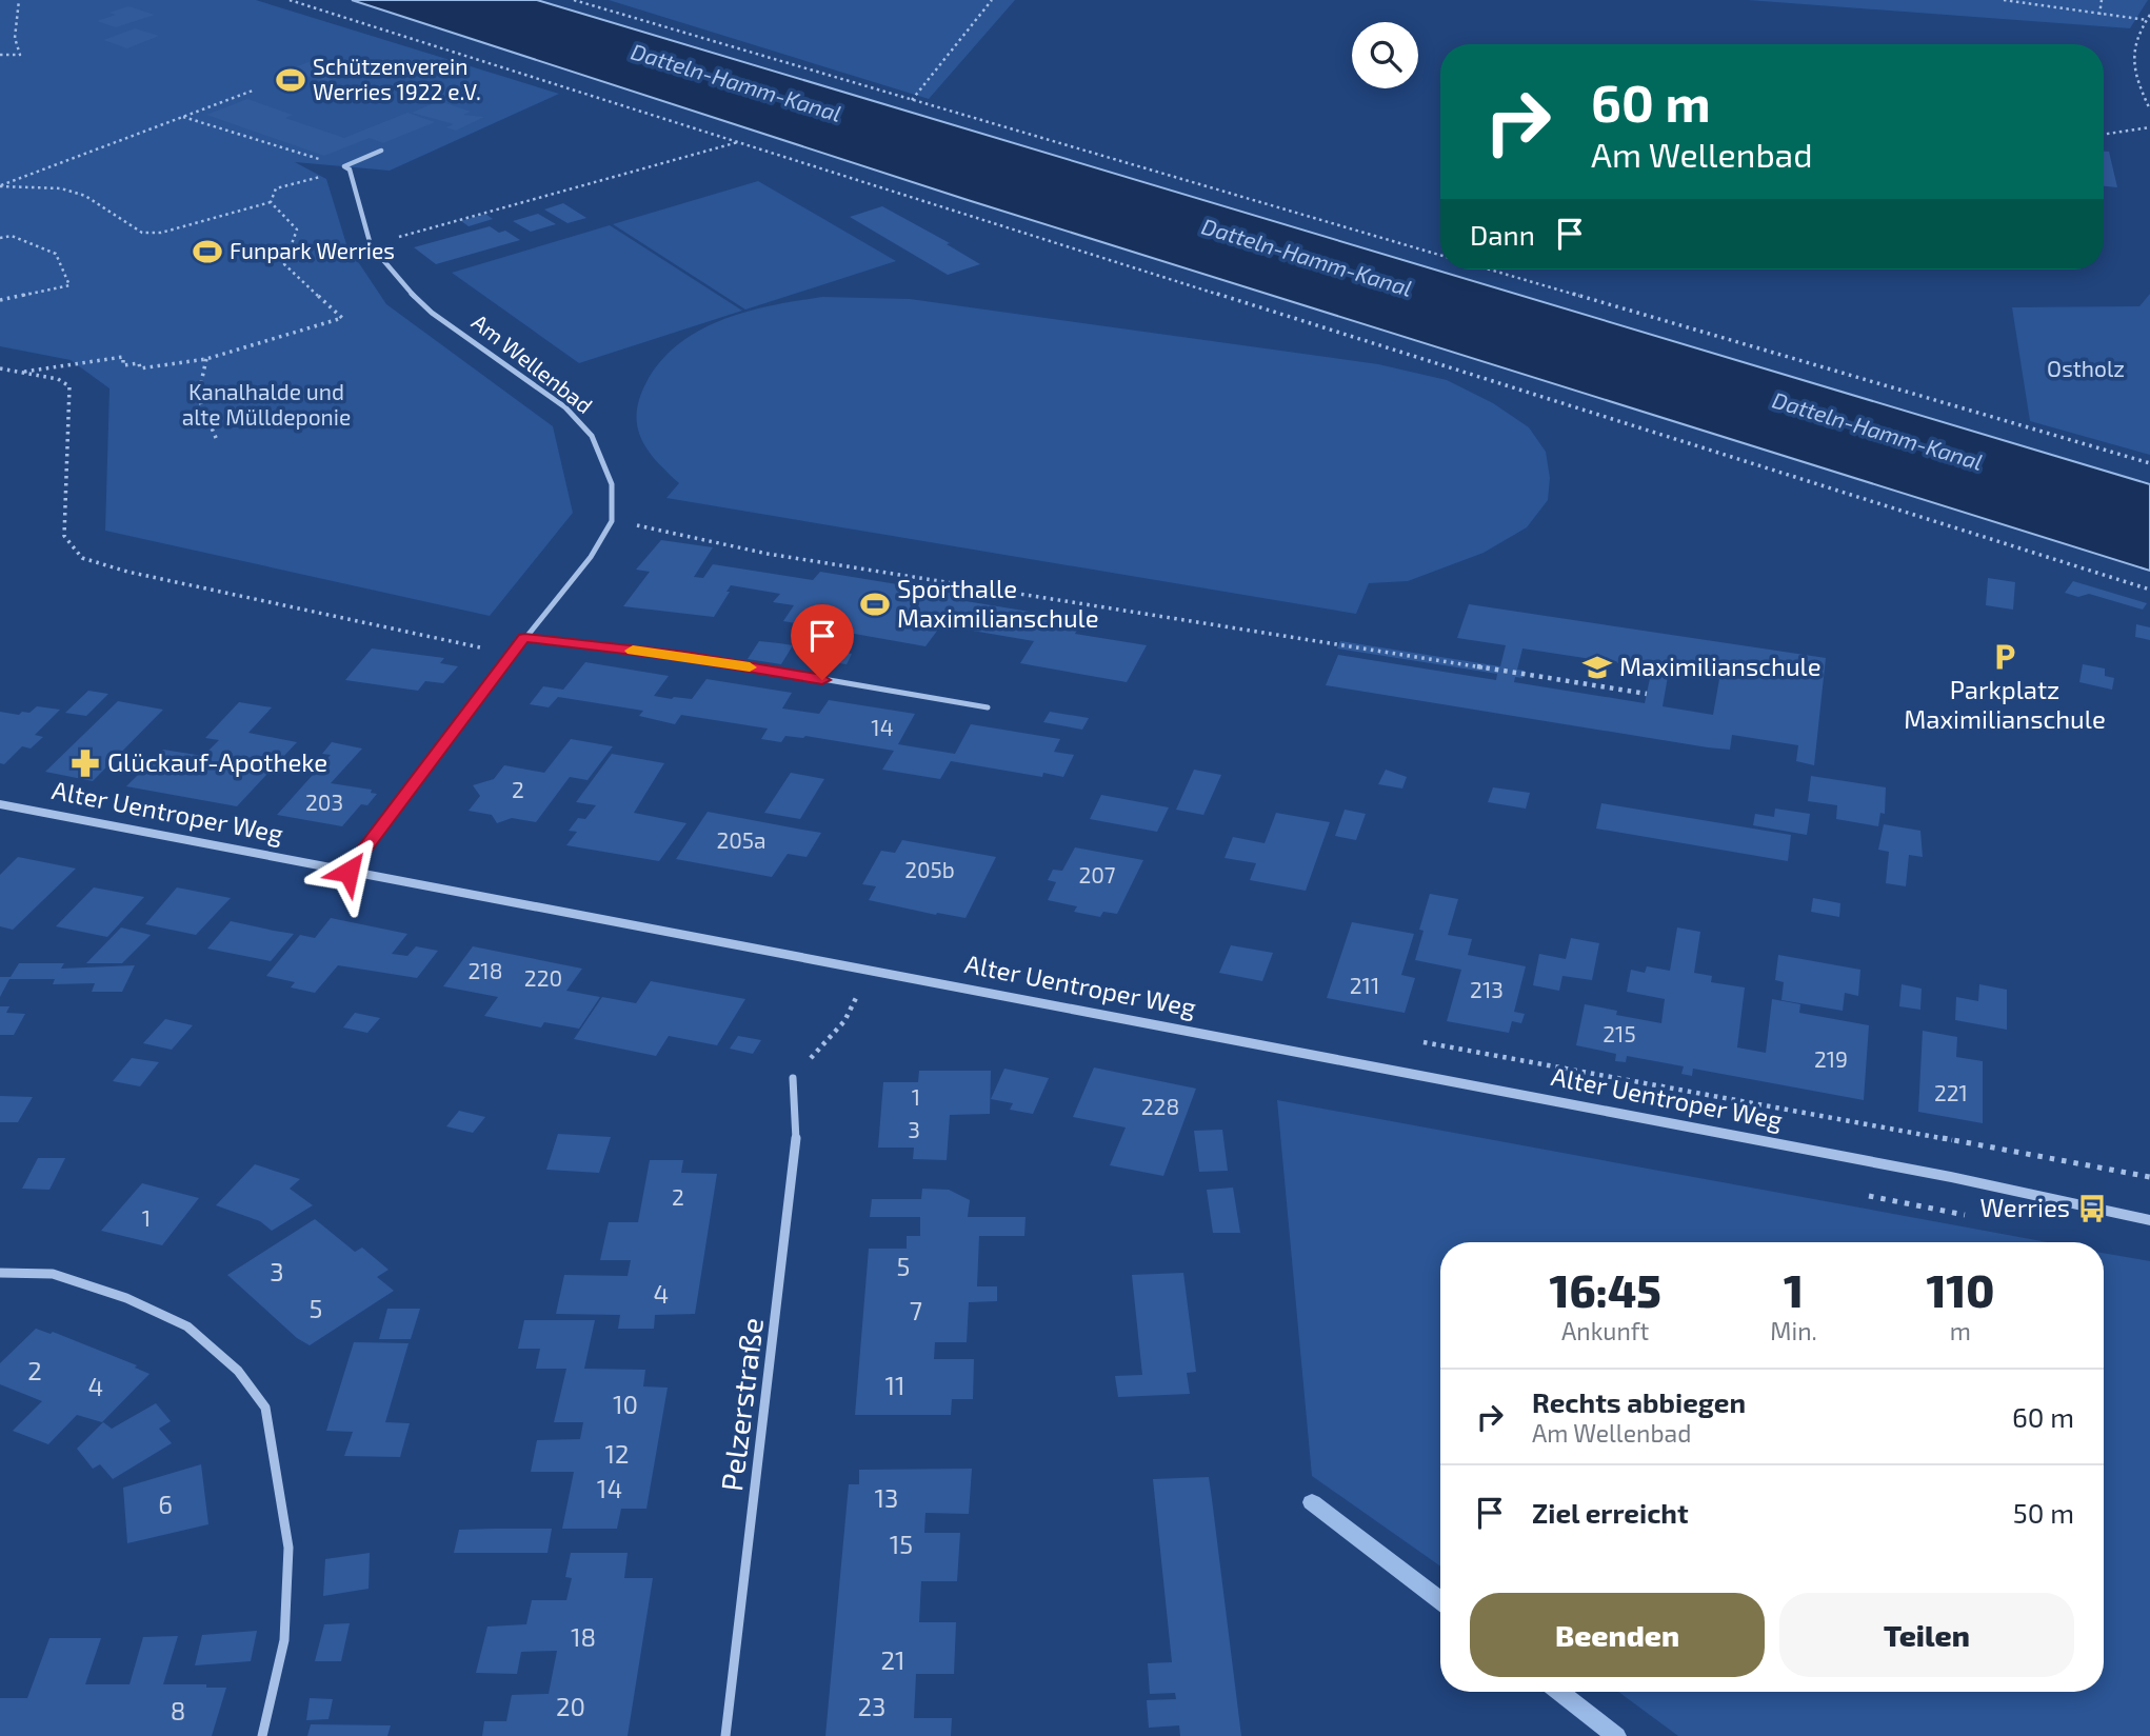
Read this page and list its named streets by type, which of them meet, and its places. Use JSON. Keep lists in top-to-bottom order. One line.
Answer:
{"streets":{"street":["Am Wellenbad","Alter Uentroper Weg","Pelzerstraße"]},"water":["Datteln-Hamm-Kanal"],"parks":["Ostholz","Kanalhalde und alte Mülldeponie"],"places":{"sports":["Schützenverein Werries 1922 e.V.","Funpark Werries","Sporthalle Maximilianschule"],"parking":["Parkplatz Maximilianschule"],"school or university":["Maximilianschule"],"pharmacy":["Glückauf-Apotheke"],"bus stop":["Werries"]},"house_numbers":["14","2","203","205a","205b","207","218","220","211","213","215","219","221","1","228","3","2","1","5","3","4","5","7","2","11","4","10","12","14","13","6","15","18","21","20","23","8"],"page":{"turn":["60 m","Am Wellenbad"],"then":"Dann","eta":["16:45","Ankunft","1","Min.","110","m"],"list":[{"name":"Rechts abbiegen","note":"Am Wellenbad","value":"60 m"},{"name":"Ziel erreicht","value":"50 m"}],"buttons":["Beenden","Teilen"]}}
